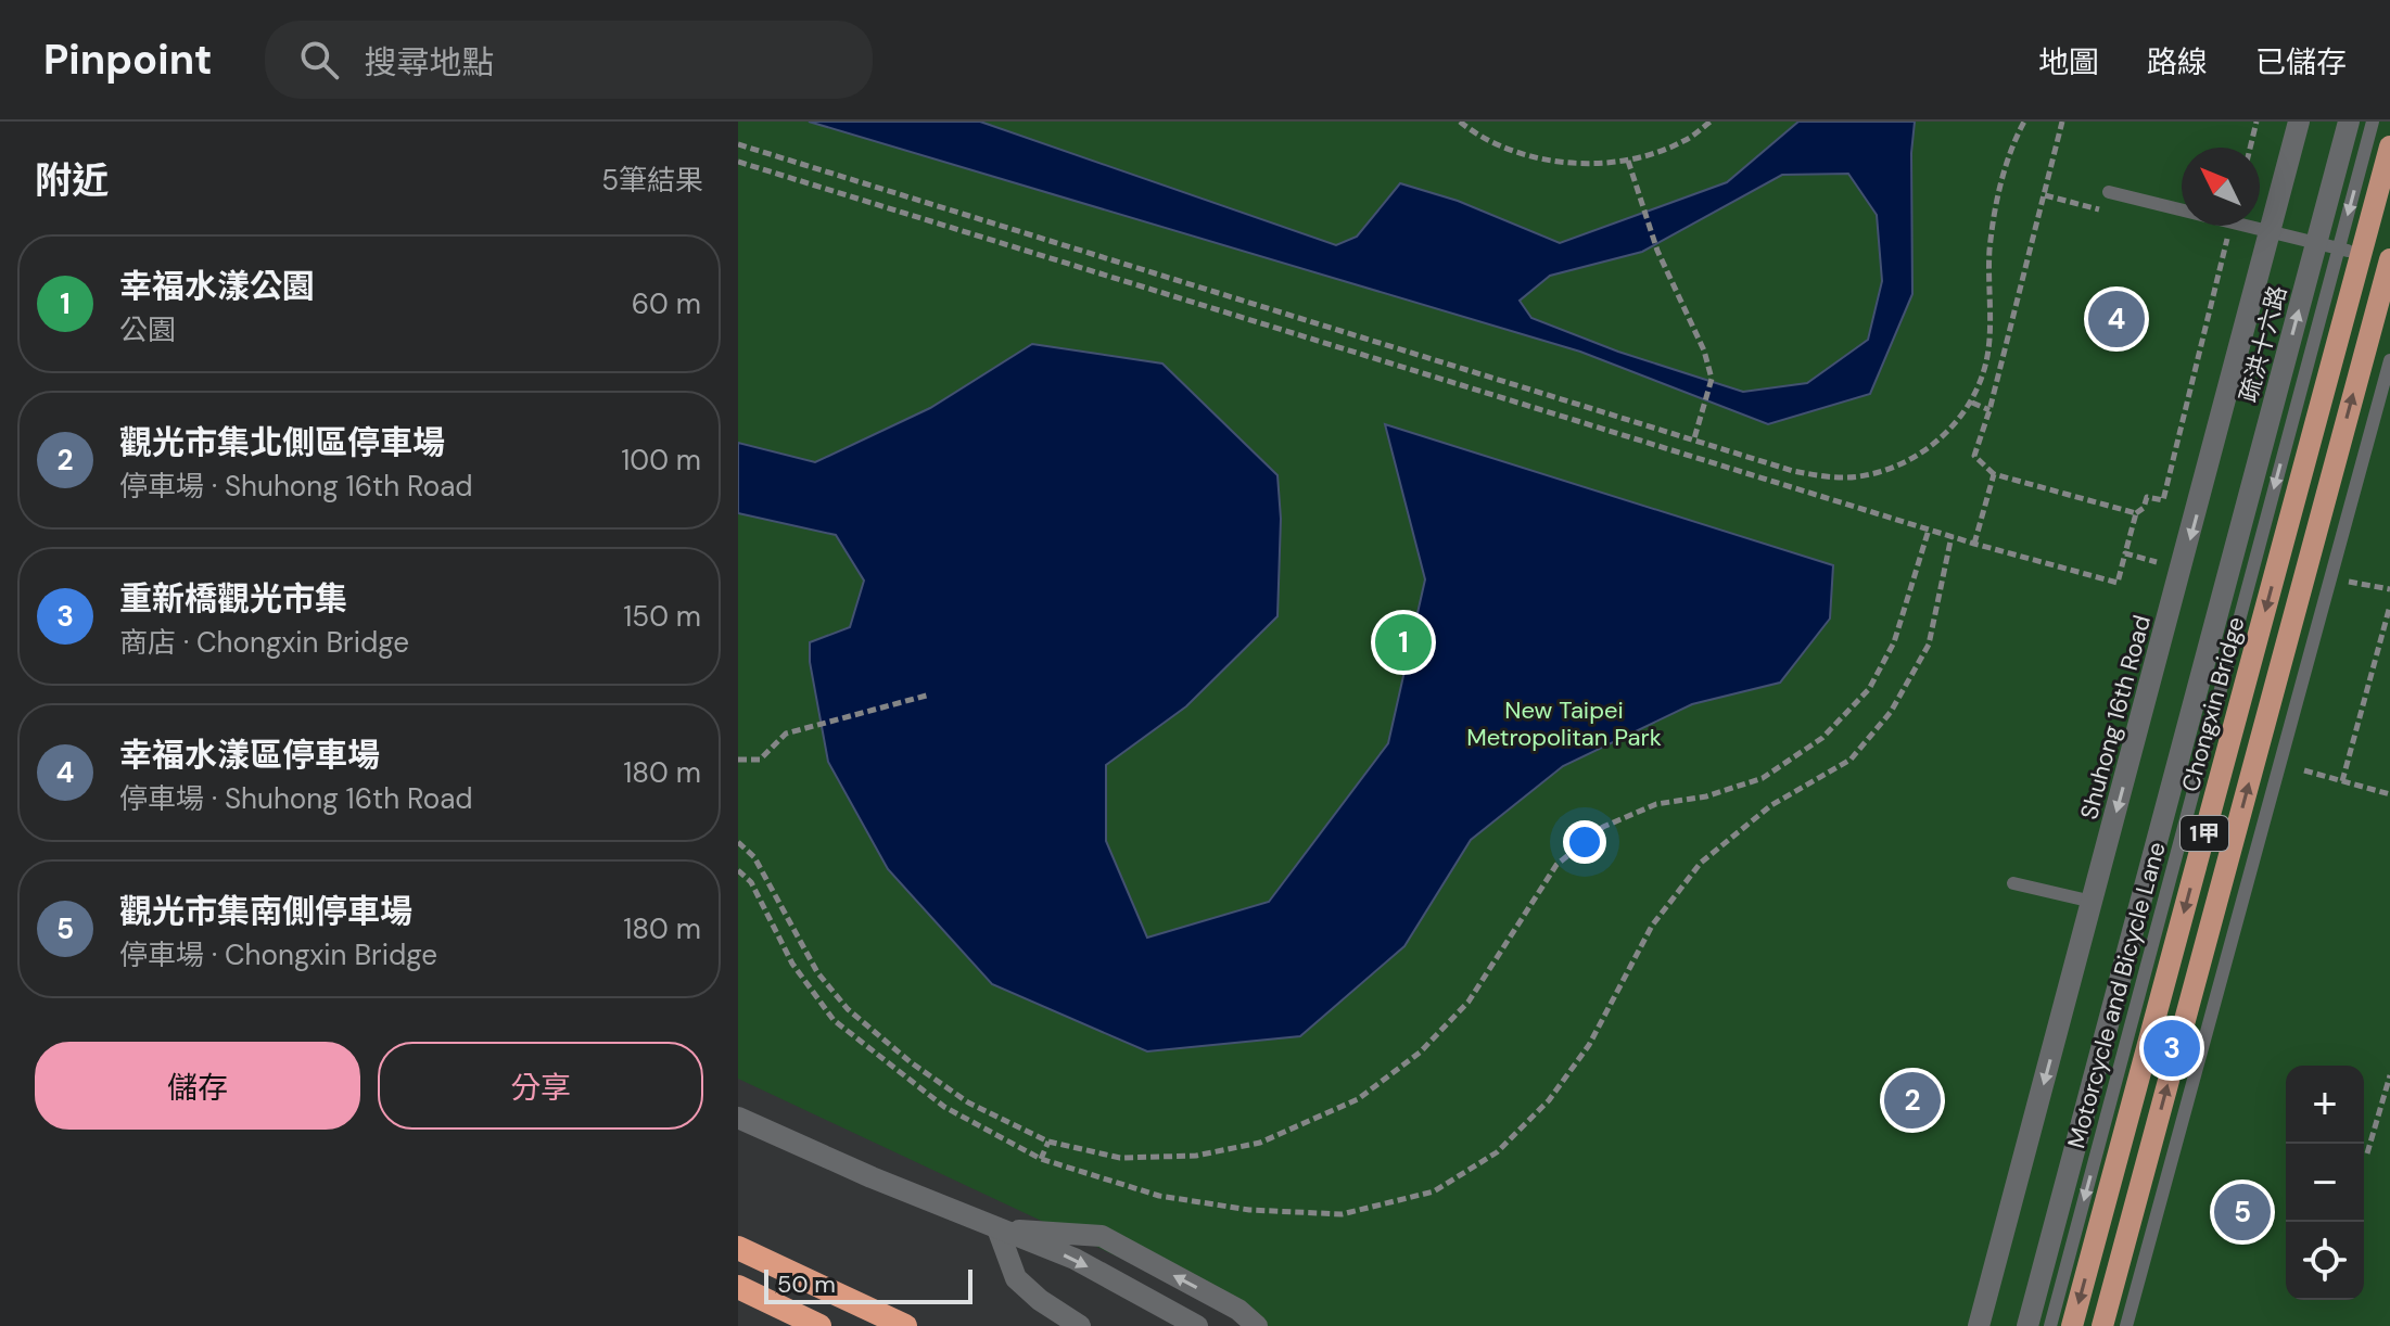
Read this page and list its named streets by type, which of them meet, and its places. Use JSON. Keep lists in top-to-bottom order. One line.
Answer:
{"streets":{"main road":["Chongxin Bridge","1甲"],"street":["Shuhong 16th Road"],"lane":["Motorcycle and Bicycle Lane"]},"parks":["New Taipei Metropolitan Park"],"scale_bar":"50 m","north":"top left","page":{"header":"Pinpoint","search":"搜尋地點","nav":["地圖","路線","已儲存"],"heading":["附近","5筆結果"],"list":[{"mark":"1","name":"幸福水漾公園","note":"公園","value":"60 m"},{"mark":"2","name":"觀光市集北側區停車場","note":"停車場 · Shuhong 16th Road","value":"100 m"},{"mark":"3","name":"重新橋觀光市集","note":"商店 · Chongxin Bridge","value":"150 m"},{"mark":"4","name":"幸福水漾區停車場","note":"停車場 · Shuhong 16th Road","value":"180 m"},{"mark":"5","name":"觀光市集南側停車場","note":"停車場 · Chongxin Bridge","value":"180 m"}],"pins":["4","1","3","2","5"],"buttons":["儲存","分享"],"map_buttons":["+","−"],"scale":"50 m"}}
